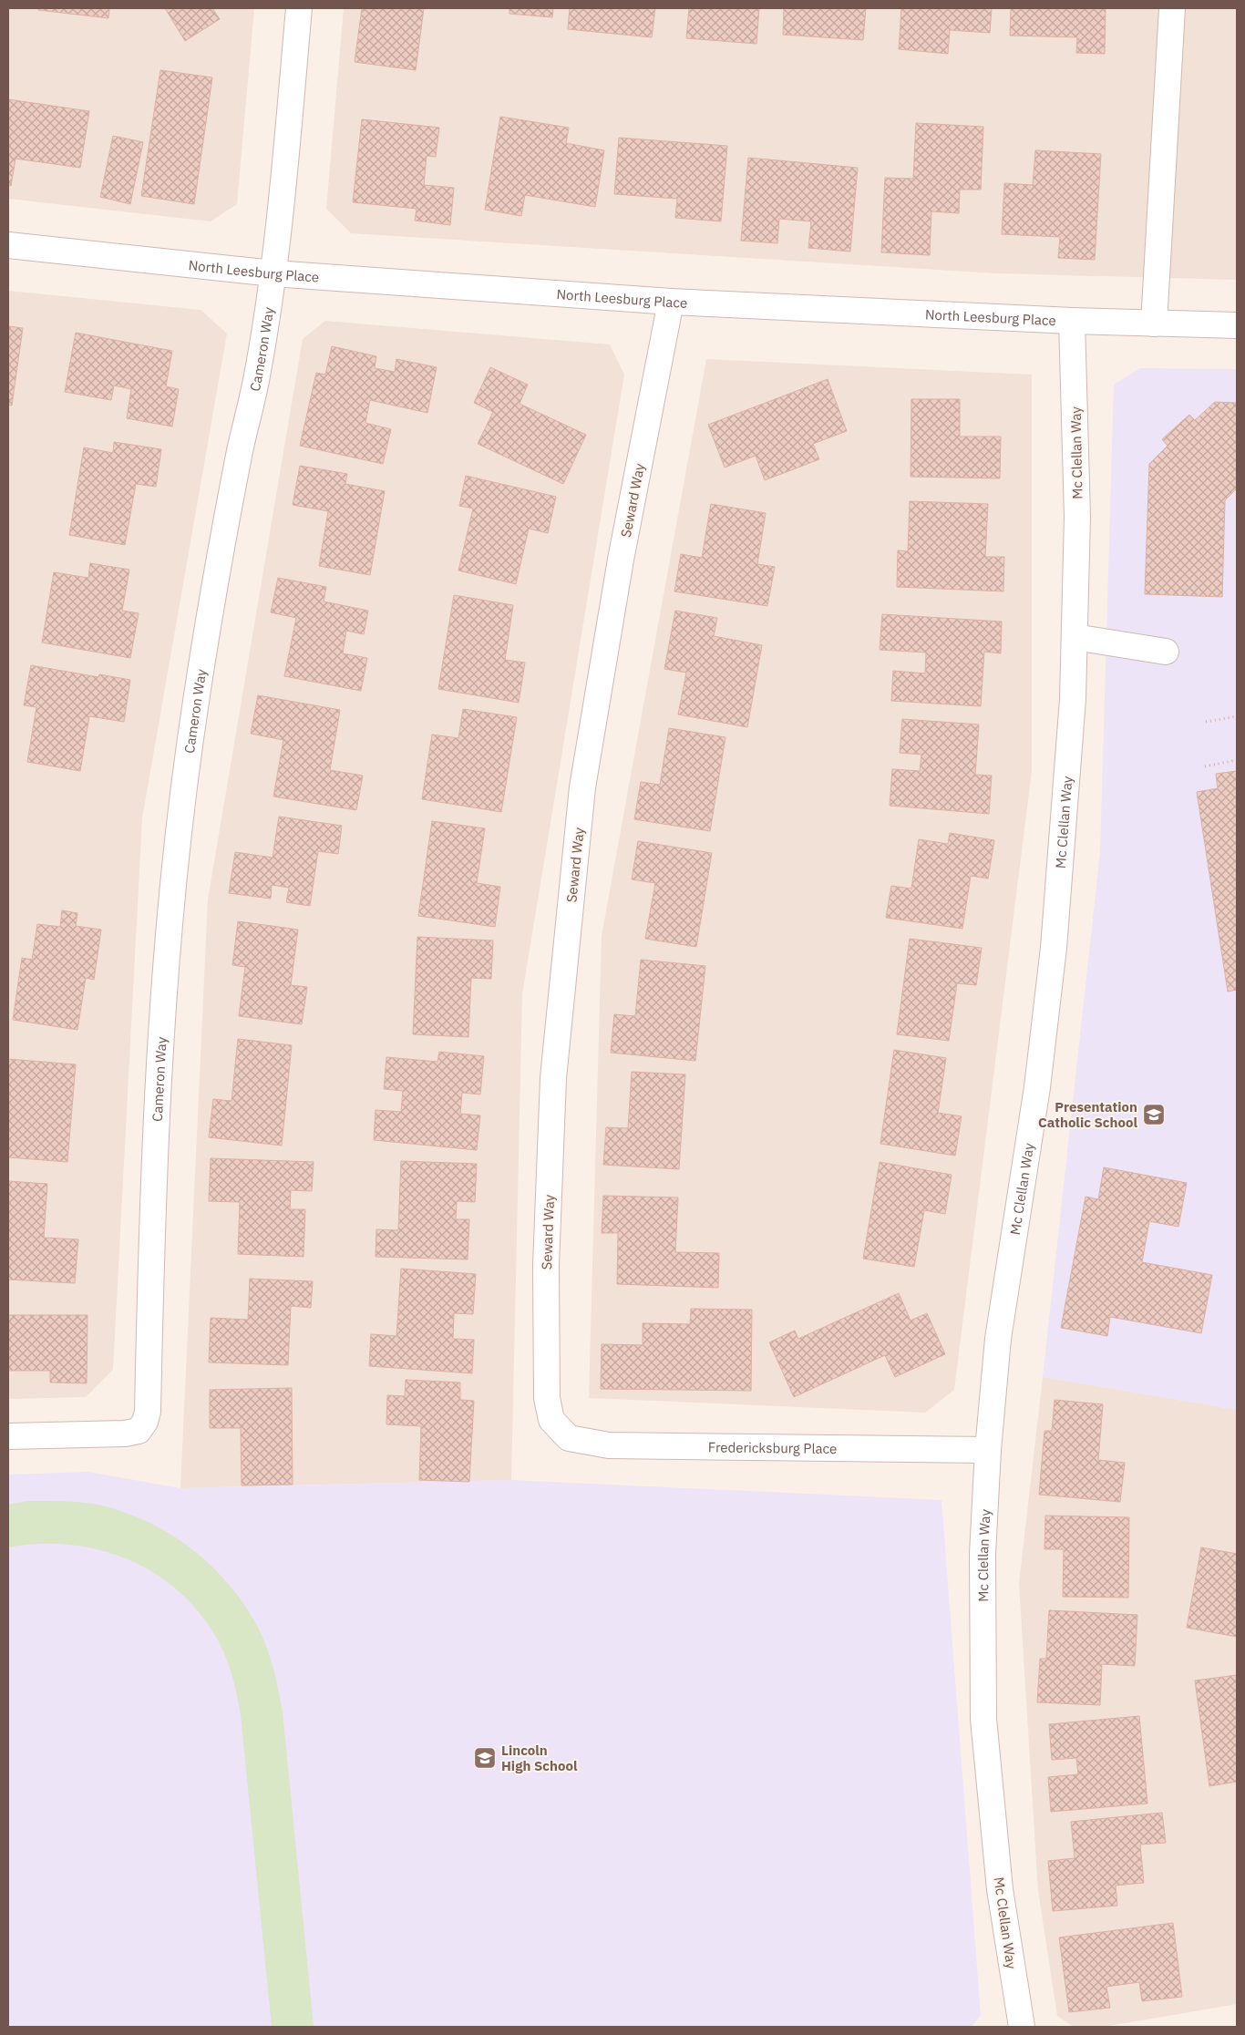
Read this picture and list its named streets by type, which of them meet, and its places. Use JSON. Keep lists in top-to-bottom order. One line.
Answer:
{"streets":{"street":["North Leesburg Place","Cameron Way","Mc Clellan Way","Seward Way","Fredericksburg Place"]},"crossings":[["North Leesburg Place","Cameron Way"],["North Leesburg Place","Mc Clellan Way"],["North Leesburg Place","Seward Way"],["Mc Clellan Way","Fredericksburg Place"],["Seward Way","Fredericksburg Place"]],"places":{"school or university":["Presentation Catholic School","Lincoln High School"]}}
